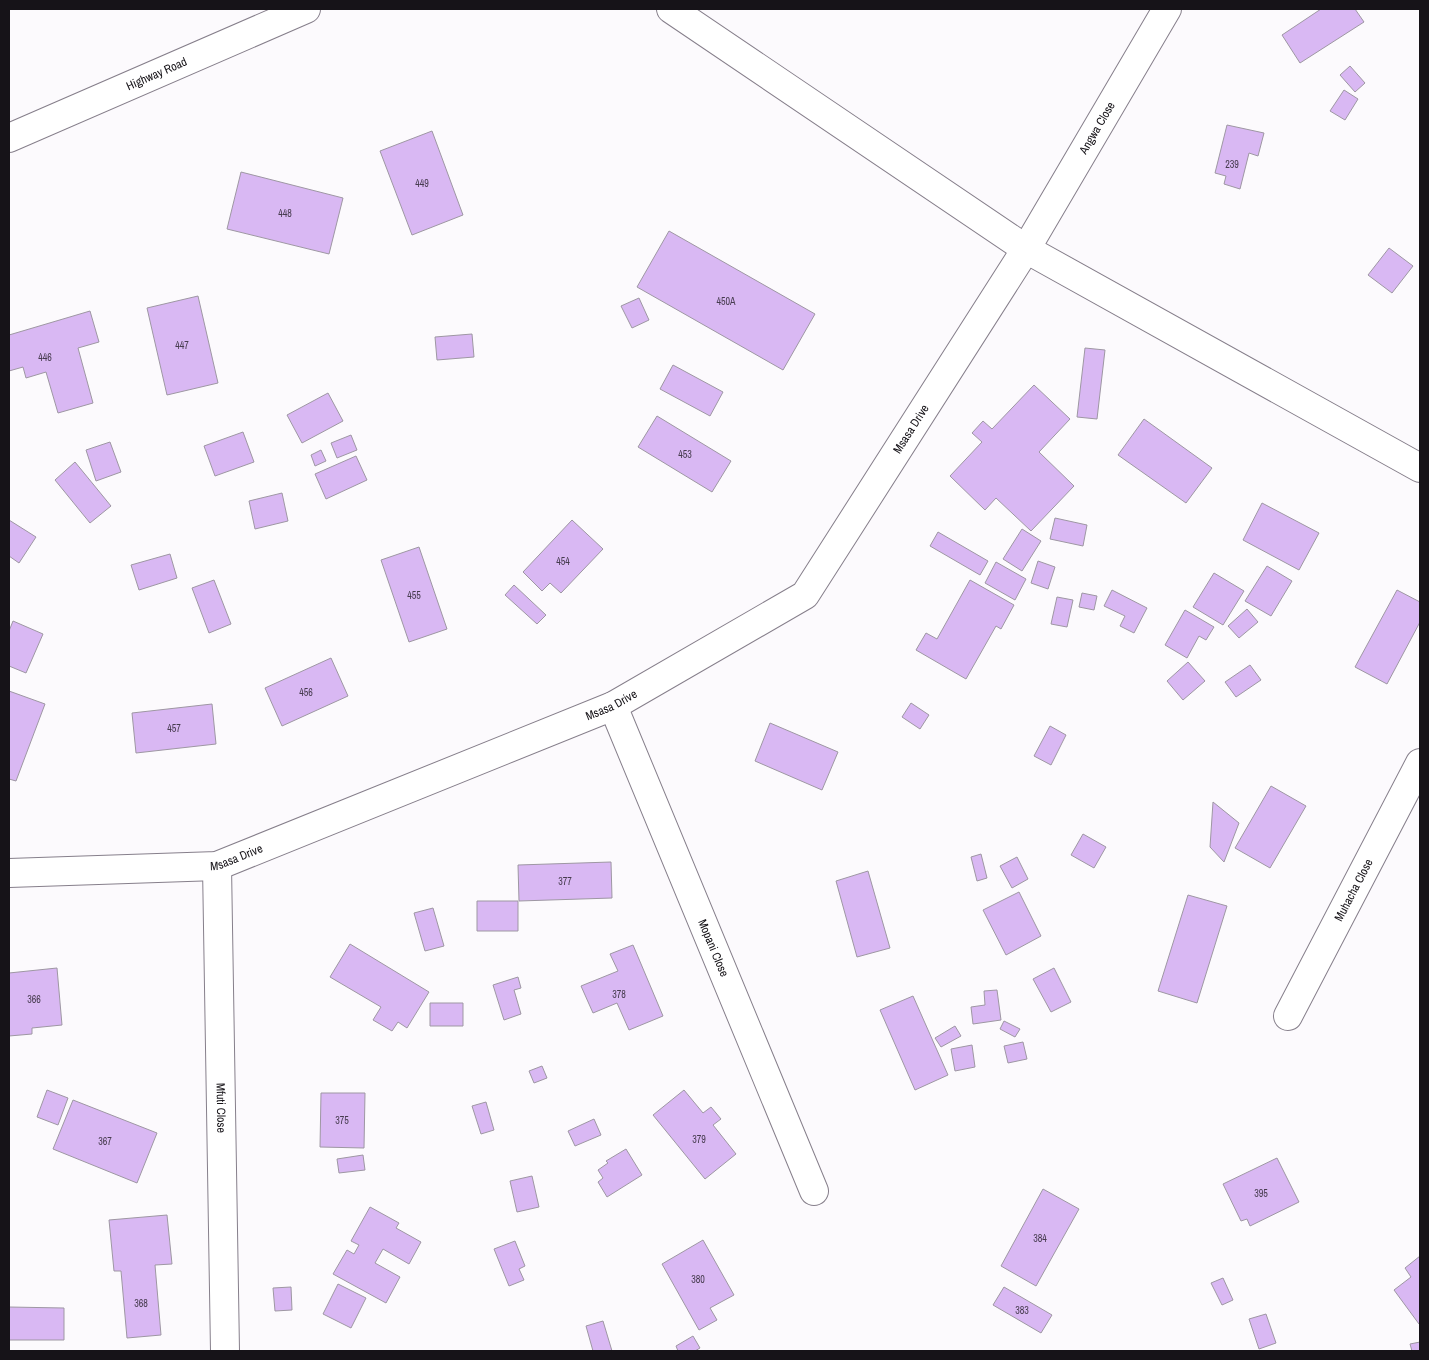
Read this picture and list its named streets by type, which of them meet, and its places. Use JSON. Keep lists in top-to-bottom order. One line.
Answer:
{"streets":{"street":["Highway Road","Angwa Close","Msasa Drive","Muhacha Close","Mopani Close","Mfuti Close"]},"crossings":[["Angwa Close","Msasa Drive"],["Msasa Drive","Mopani Close"],["Msasa Drive","Mfuti Close"]],"house_numbers":["239","449","448","450A","447","446","453","454","455","456","457","377","378","366","375","379","367","395","384","380","368","383"]}
